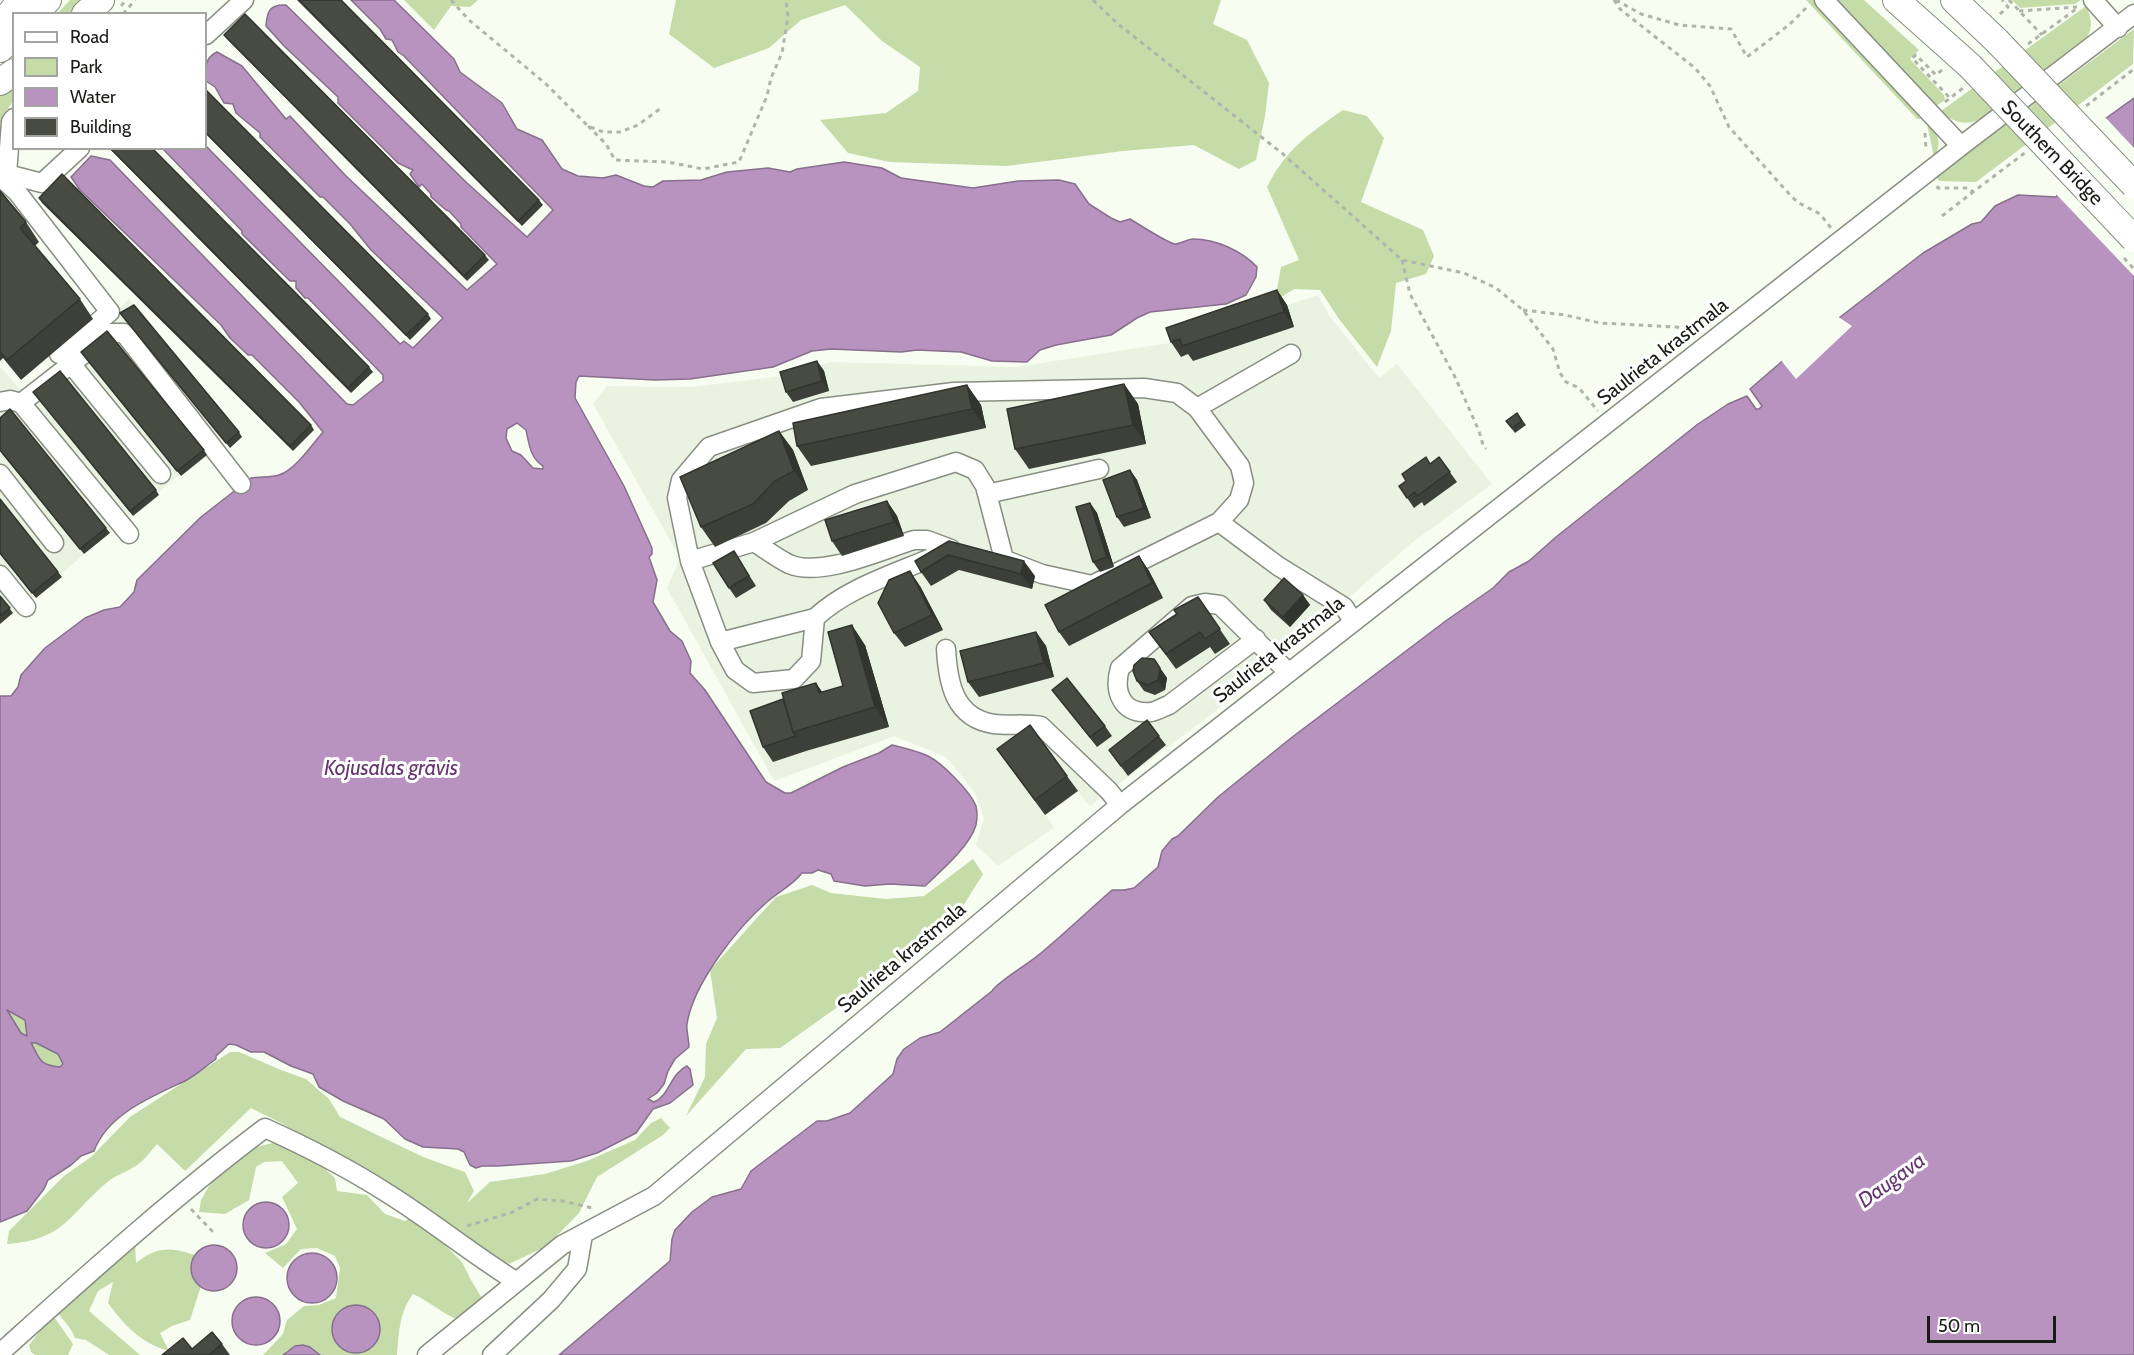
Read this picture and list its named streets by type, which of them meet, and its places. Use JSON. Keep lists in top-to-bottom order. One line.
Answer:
{"streets":{"highway":["Southern Bridge"],"street":["Saulrieta krastmala"]},"water":["Kojusalas grāvis","Daugava"],"legend":["Road","Park","Water","Building"],"scale_bar":"50 m"}
